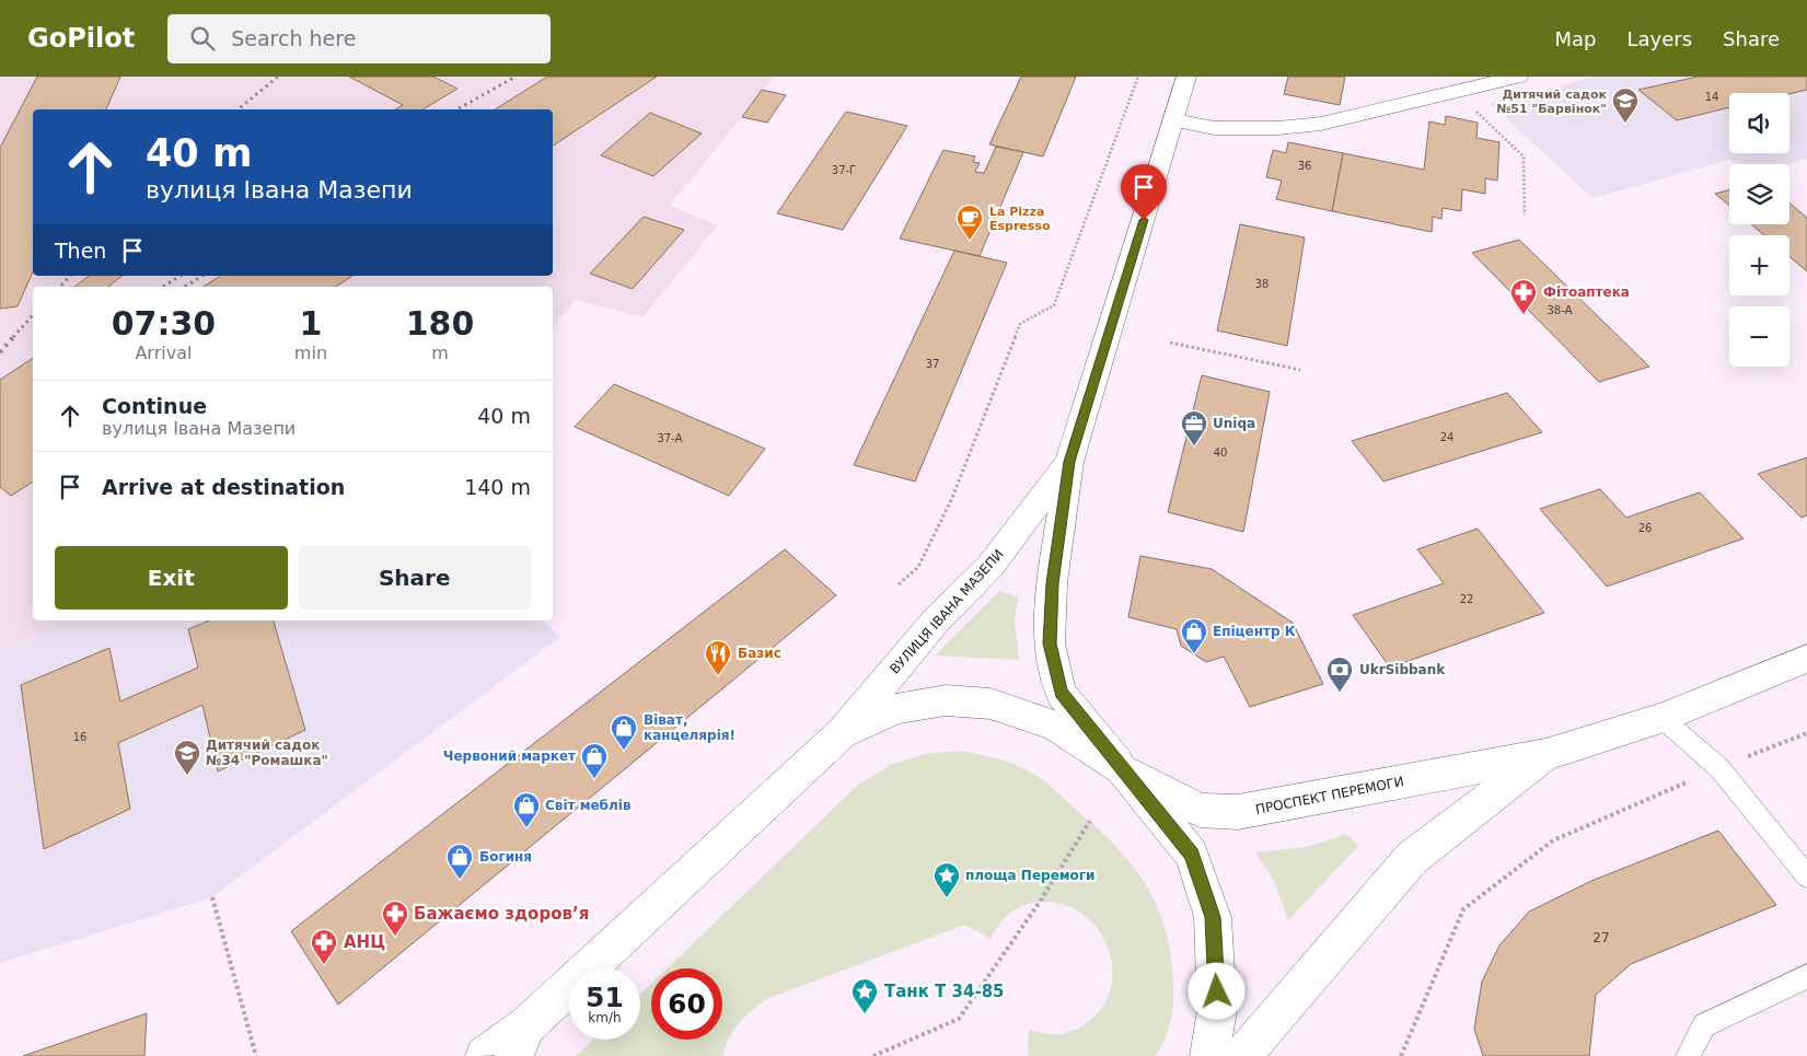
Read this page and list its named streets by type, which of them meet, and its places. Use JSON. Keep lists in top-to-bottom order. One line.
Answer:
{"streets":{"main road":["ВУЛИЦЯ ІВАНА МАЗЕПИ","ПРОСПЕКТ ПЕРЕМОГИ"]},"crossings":[["ВУЛИЦЯ ІВАНА МАЗЕПИ","ПРОСПЕКТ ПЕРЕМОГИ"]],"places":{"school or university":["Дитячий садок №51 \"Барвінок\"","Дитячий садок №34 \"Ромашка\""],"cafe":["La Pizza Espresso"],"pharmacy":["Фітоаптека","Бажаємо здоровʼя","АНЦ"],"office":["Uniqa"],"shop":["Епіцентр К","Віват, канцелярія!","Червоний маркет","Світ меблів","Богиня"],"restaurant":["Базис"],"bank":["UkrSibbank"],"place":["площа Перемоги","Танк Т 34-85"]},"house_numbers":["14","36","37-Г","38","38-А","37","24","37-А","40","26","22","16","27"],"page":{"header":"GoPilot","search":"Search here","nav":["Map","Layers","Share"],"map_buttons":["+","−"],"turn":["40 m","вулиця Івана Мазепи"],"then":"Then","eta":["07:30","Arrival","1","min","180","m"],"list":[{"name":"Continue","note":"вулиця Івана Мазепи","value":"40 m"},{"name":"Arrive at destination","value":"140 m"}],"buttons":["Exit","Share"],"speed":"51 km/h","limit":"60"}}
